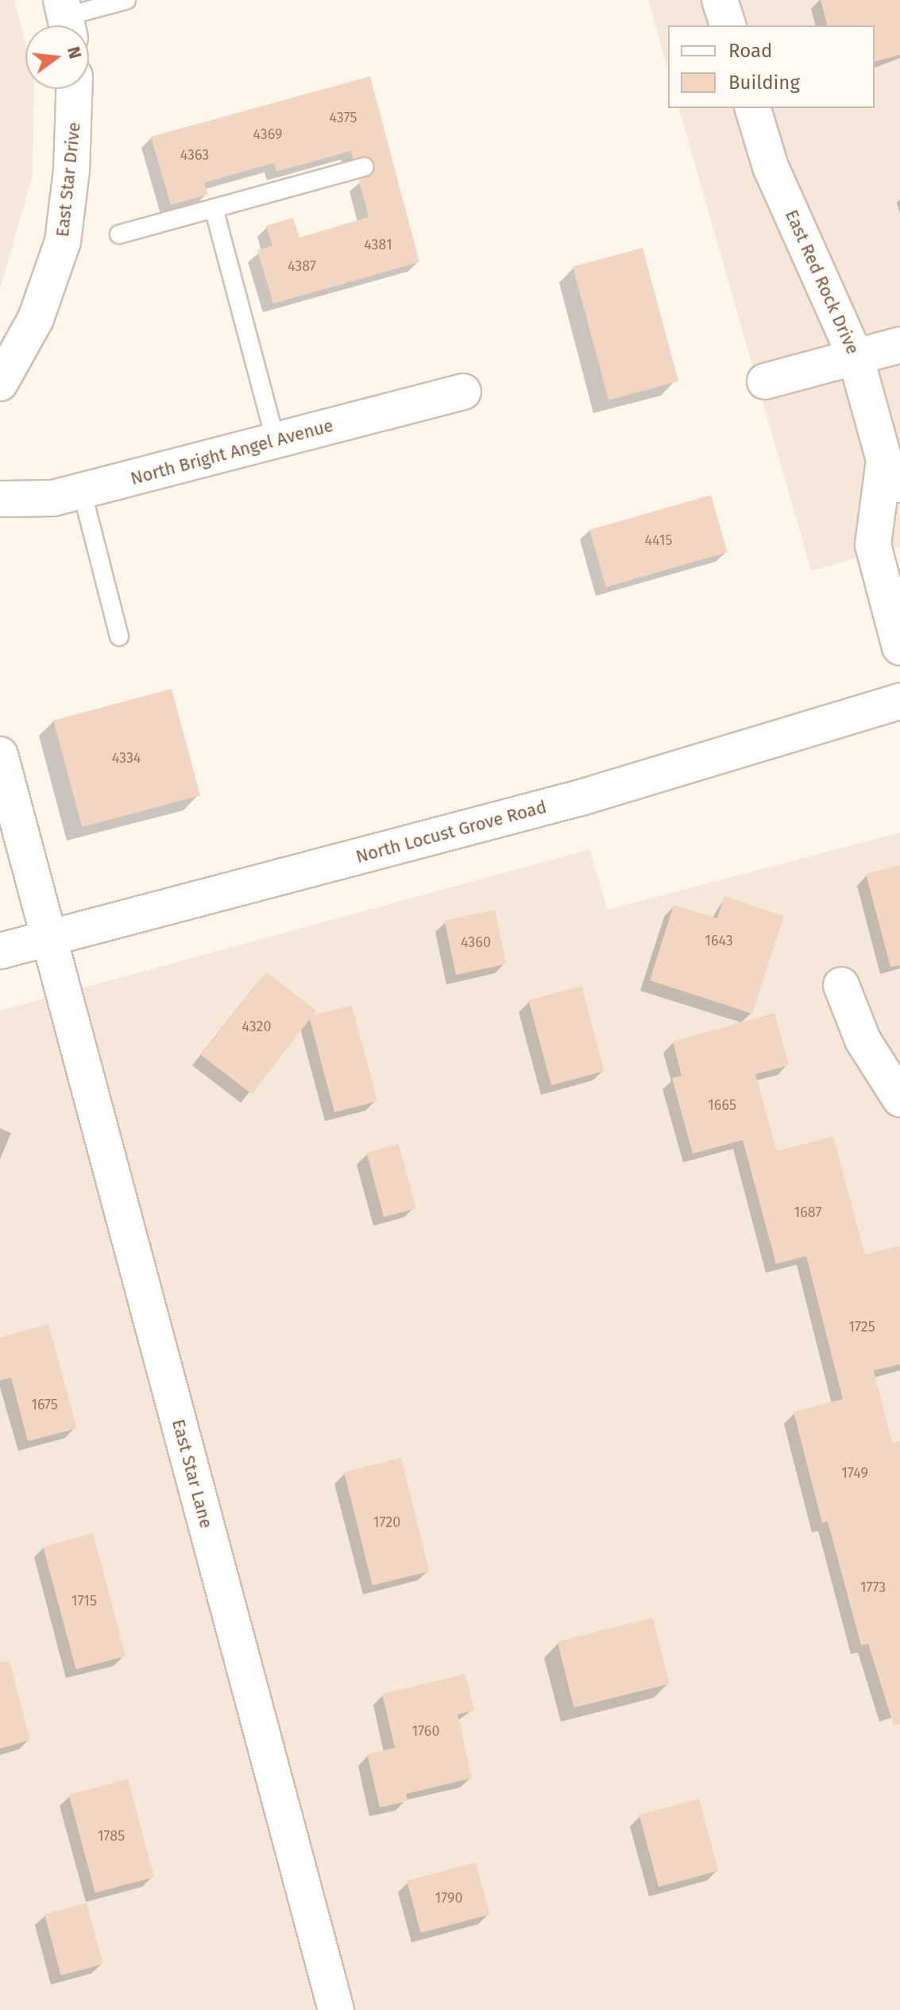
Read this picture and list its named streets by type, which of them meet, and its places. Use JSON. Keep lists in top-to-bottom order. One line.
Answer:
{"streets":{"street":["East Star Drive","East Red Rock Drive","North Bright Angel Avenue","North Locust Grove Road","East Star Lane"]},"crossings":[["North Locust Grove Road","East Star Lane"]],"house_numbers":["4375","4369","4363","4381","4387","4415","4334","1643","4360","4320","1665","1687","1725","1675","1749","1720","1773","1715","1760","1785","1790"],"legend":["Road","Building"],"north":"right"}
